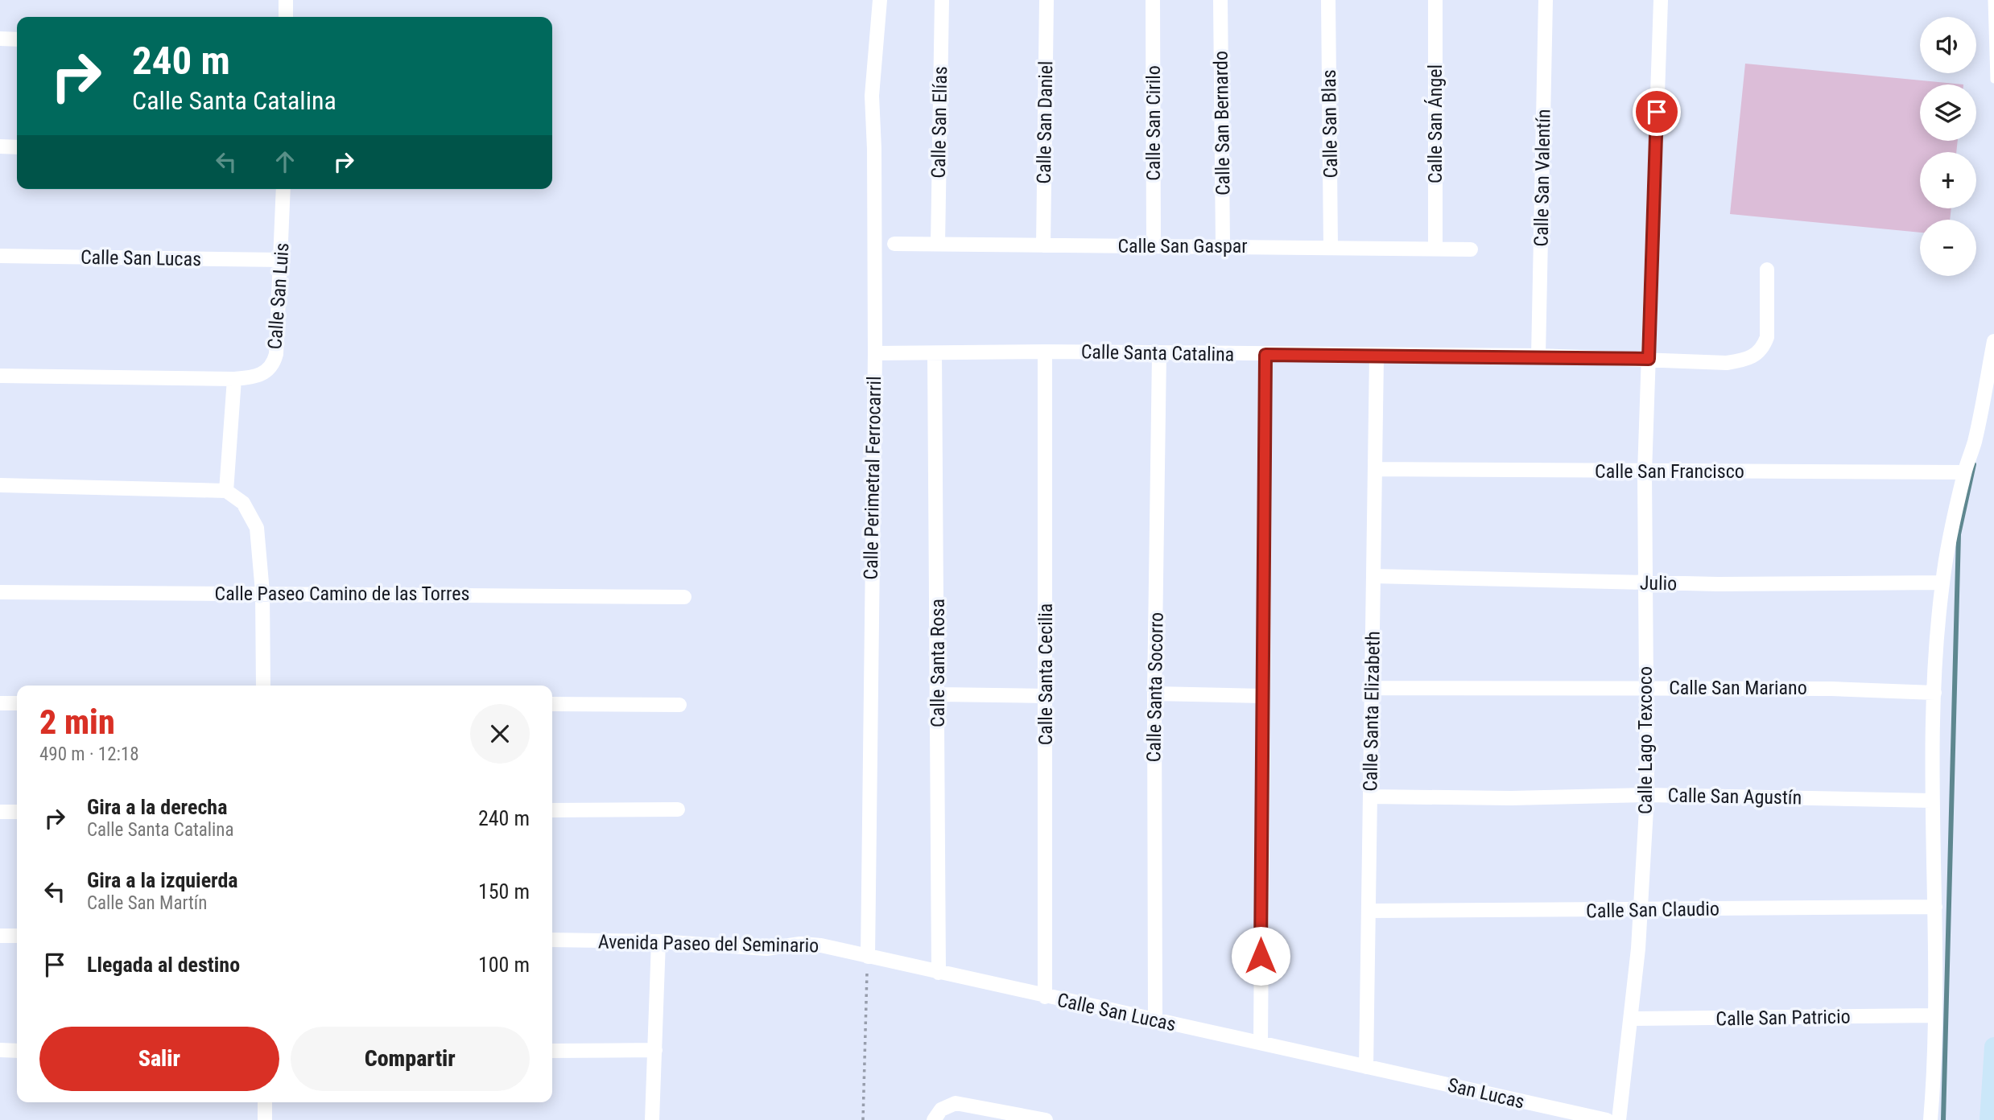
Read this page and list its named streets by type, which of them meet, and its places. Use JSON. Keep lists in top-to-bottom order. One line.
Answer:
{"streets":{"street":["Calle San Elías","Calle San Daniel","Calle San Cirilo","Calle San Bernardo","Calle San Blas","Calle San Ángel","Calle San Valentín","Calle San Gaspar","Calle San Lucas","Calle San Luis","Calle Santa Catalina","Calle San Francisco","Calle Perimetral Ferrocarril","Julio","Calle Paseo Camino de las Torres","Calle Santa Rosa","Calle Santa Cecilia","Calle Santa Socorro","Calle San Mariano","Calle Santa Elizabeth","Calle Lago Texcoco","Calle San Agustín","Calle San Claudio","Avenida Paseo del Seminario","Calle San Patricio","San Lucas"]},"crossings":[["Calle San Elías","Calle San Gaspar"],["Calle San Daniel","Calle San Gaspar"],["Calle San Cirilo","Calle San Gaspar"],["Calle San Bernardo","Calle San Gaspar"],["Calle San Blas","Calle San Gaspar"],["Calle San Ángel","Calle San Gaspar"],["Calle San Valentín","Calle Santa Catalina"],["Calle San Lucas","Calle San Luis"],["Calle San Lucas","Calle Perimetral Ferrocarril"],["Calle San Lucas","Calle Santa Rosa"],["Calle San Lucas","Calle Santa Cecilia"],["Calle San Lucas","Calle Santa Socorro"],["Calle San Lucas","Calle Santa Elizabeth"],["Calle San Lucas","Avenida Paseo del Seminario"],["Calle San Lucas","San Lucas"],["Calle Santa Catalina","Calle Perimetral Ferrocarril"],["Calle Santa Catalina","Calle Santa Rosa"],["Calle Santa Catalina","Calle Santa Cecilia"],["Calle Santa Catalina","Calle Santa Socorro"],["Calle Santa Catalina","Calle Santa Elizabeth"],["Calle Santa Catalina","Calle Lago Texcoco"],["Calle San Francisco","Calle Santa Elizabeth"],["Calle San Francisco","Calle Lago Texcoco"],["Calle Perimetral Ferrocarril","Avenida Paseo del Seminario"],["Julio","Calle Santa Elizabeth"],["Julio","Calle Lago Texcoco"],["Calle San Mariano","Calle Santa Elizabeth"],["Calle San Mariano","Calle Lago Texcoco"],["Calle Santa Elizabeth","Calle San Agustín"],["Calle Santa Elizabeth","Calle San Claudio"],["Calle Santa Elizabeth","San Lucas"],["Calle Lago Texcoco","Calle San Agustín"],["Calle Lago Texcoco","Calle San Claudio"],["Calle Lago Texcoco","Calle San Patricio"]],"page":{"map_buttons":["+","−"],"turn":["240 m","Calle Santa Catalina"],"heading":["2 min","490 m · 12:18"],"list":[{"name":"Gira a la derecha","note":"Calle Santa Catalina","value":"240 m"},{"name":"Gira a la izquierda","note":"Calle San Martín","value":"150 m"},{"name":"Llegada al destino","value":"100 m"}],"buttons":["Salir","Compartir"]}}
